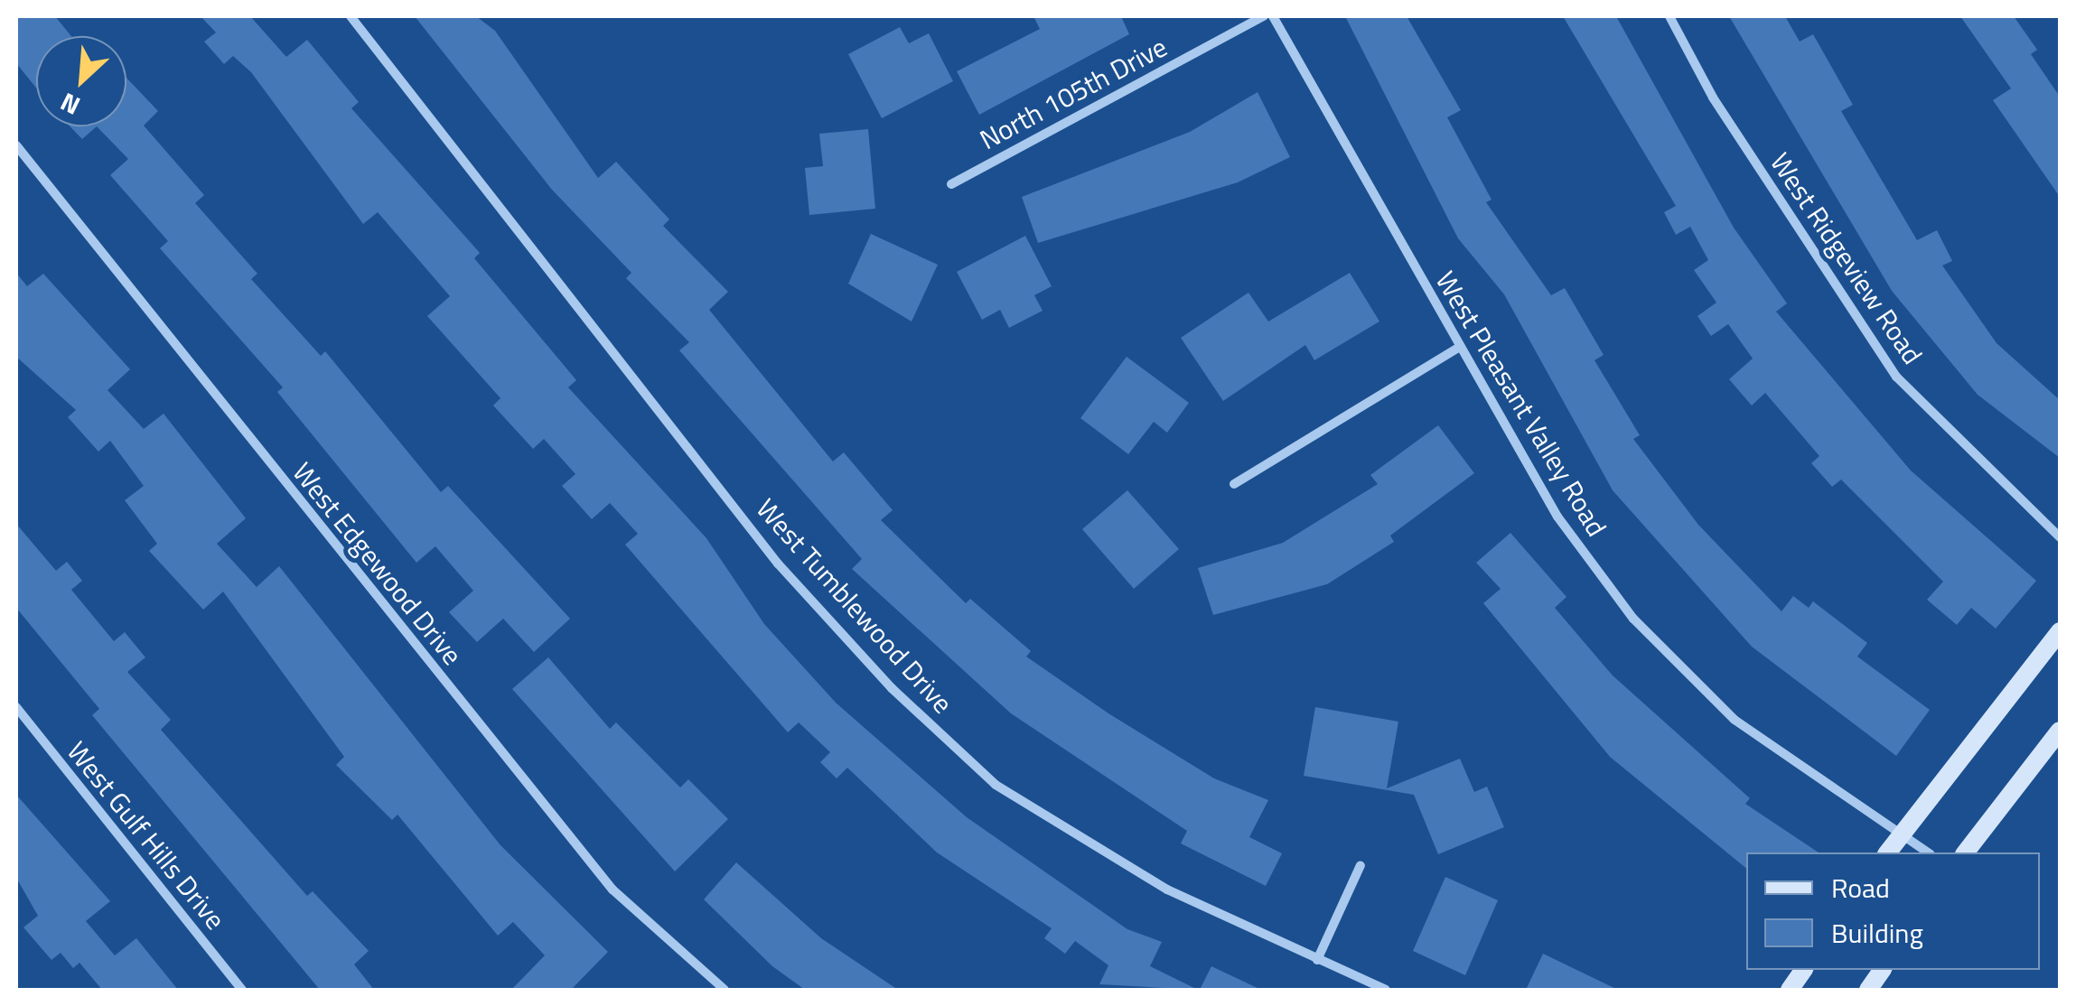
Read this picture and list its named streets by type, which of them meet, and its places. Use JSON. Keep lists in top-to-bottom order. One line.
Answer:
{"streets":{"street":["North 105th Drive","West Ridgeview Road","West Pleasant Valley Road","West Edgewood Drive","West Tumblewood Drive","West Gulf Hills Drive"]},"legend":["Road","Building"],"north":"bottom left"}
